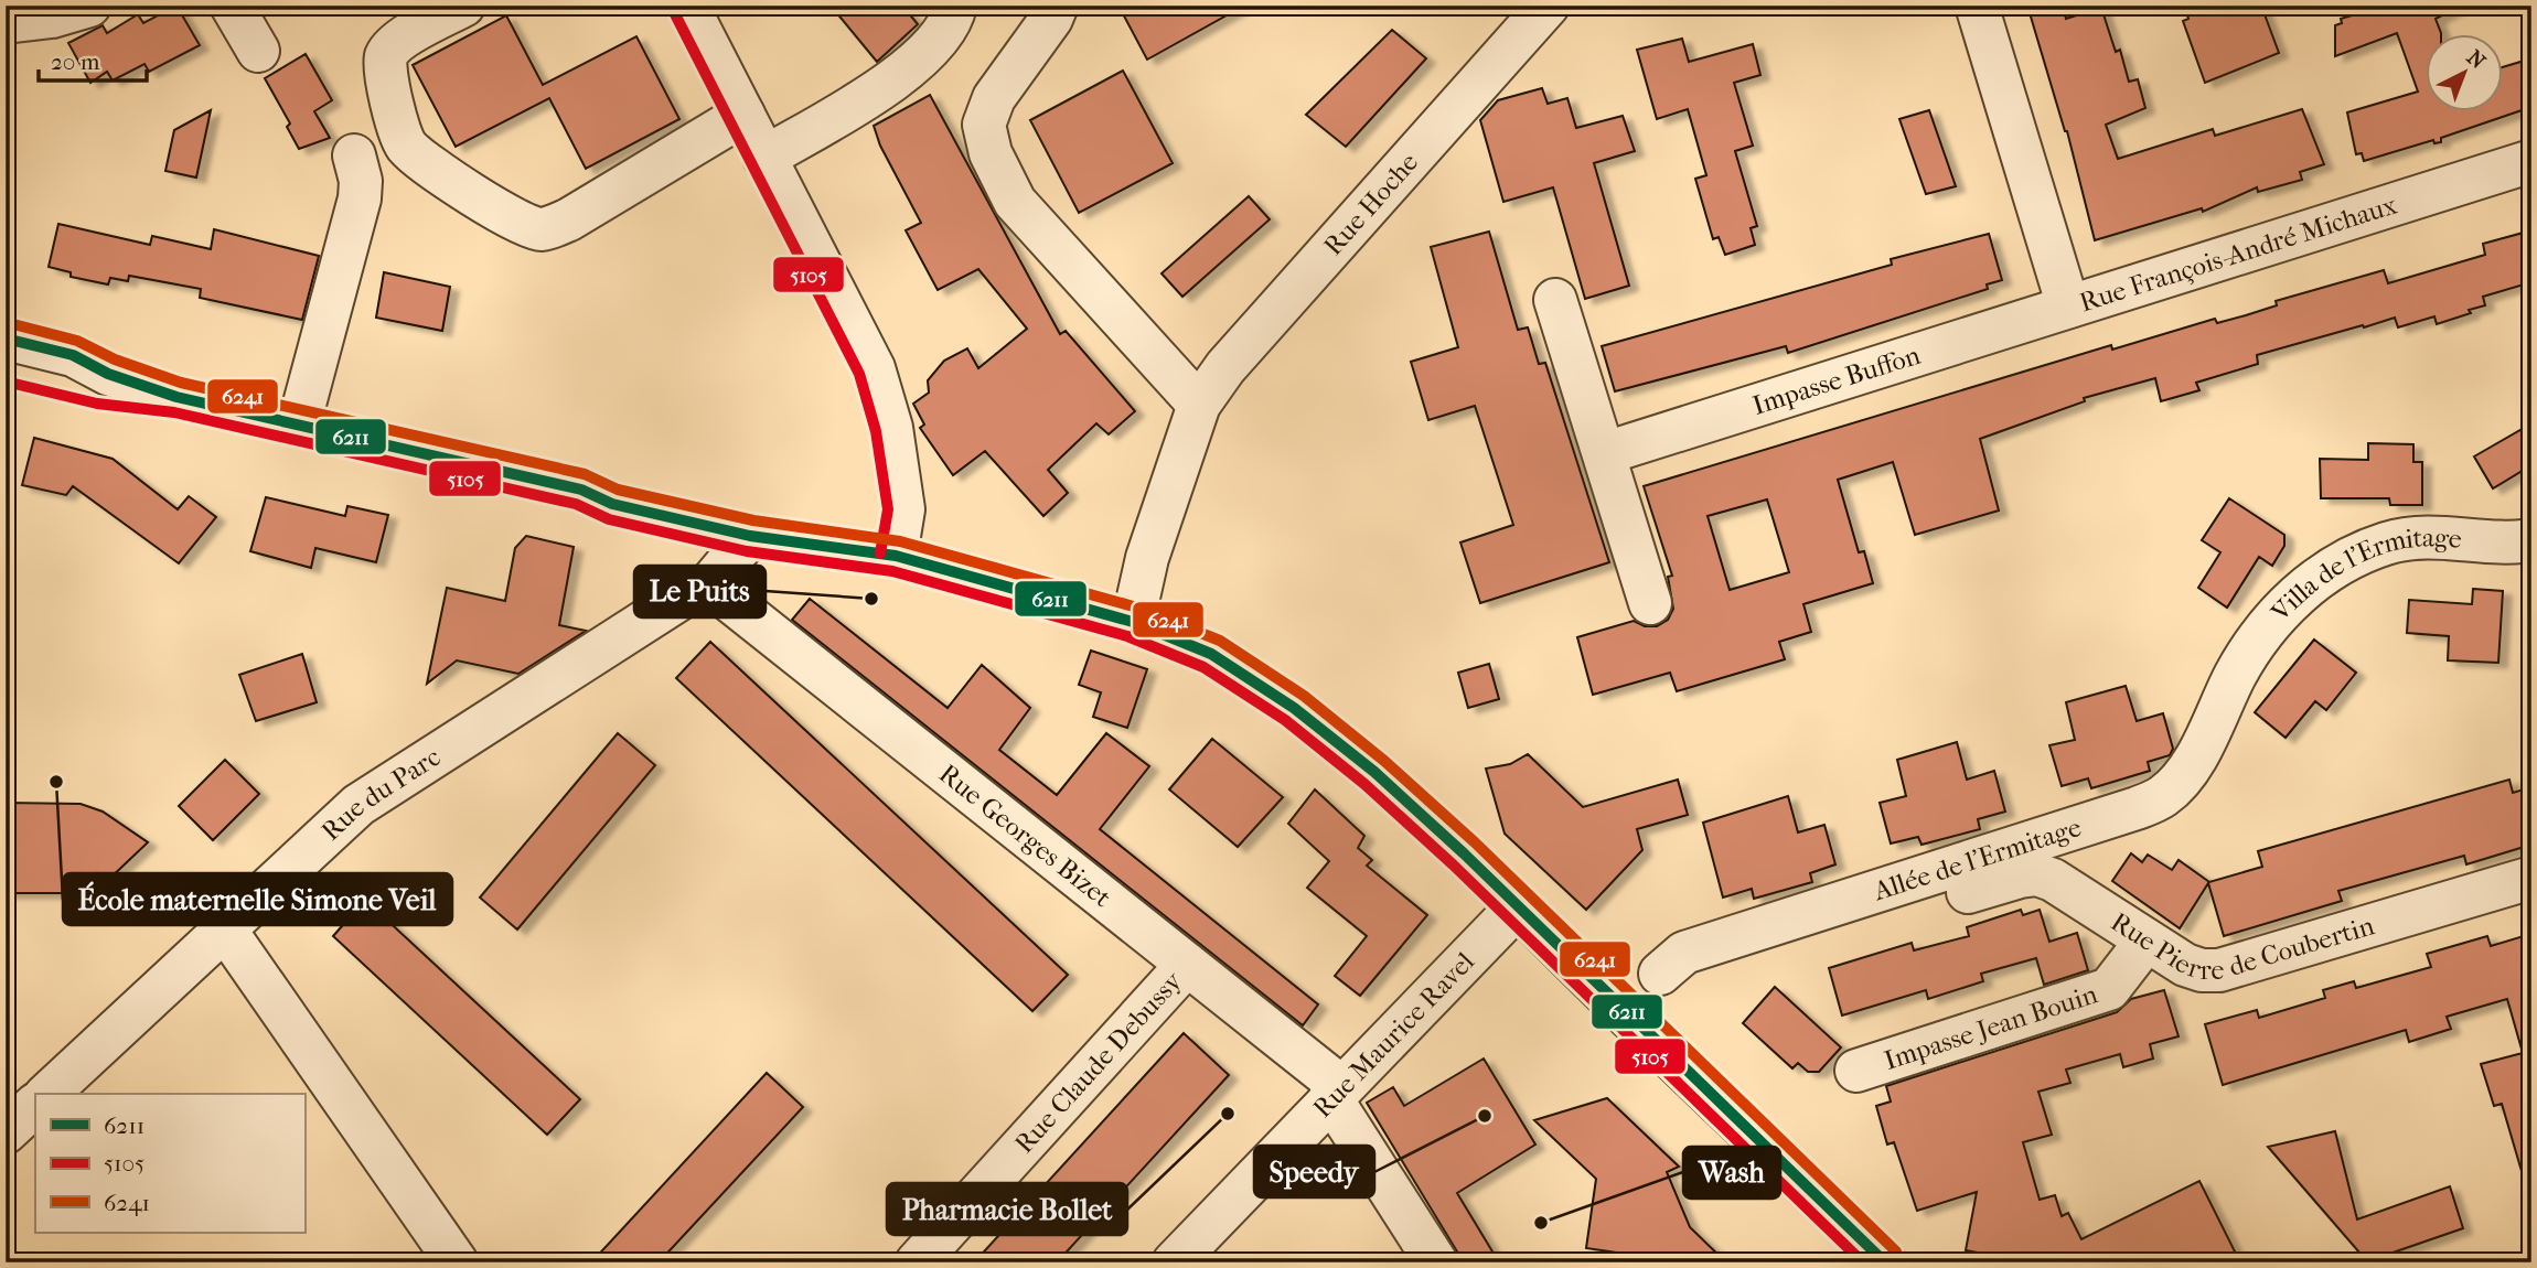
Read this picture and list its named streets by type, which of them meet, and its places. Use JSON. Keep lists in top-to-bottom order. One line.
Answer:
{"streets":{"street":["Rue Hoche","Rue François-André Michaux","Impasse Buffon","Villa de l'Ermitage","Rue du Parc","Rue Georges Bizet","Allée de l'Ermitage","Rue Pierre de Coubertin","Impasse Jean Bouin","Rue Maurice Ravel","Rue Claude Debussy"]},"crossings":[["Rue François-André Michaux","Impasse Buffon"],["Villa de l'Ermitage","Allée de l'Ermitage"],["Rue du Parc","Rue Georges Bizet"],["Rue Georges Bizet","Rue Maurice Ravel"],["Rue Georges Bizet","Rue Claude Debussy"],["Allée de l'Ermitage","Rue Pierre de Coubertin"],["Rue Pierre de Coubertin","Impasse Jean Bouin"]],"places":["Le Puits","École maternelle Simone Veil","Pharmacie Bollet","Speedy","Wash"],"lines":["transit line 5105","transit line 6241","transit line 6211"],"legend":["6211","5105","6241"],"scale_bar":"20 m","north":"top right"}
